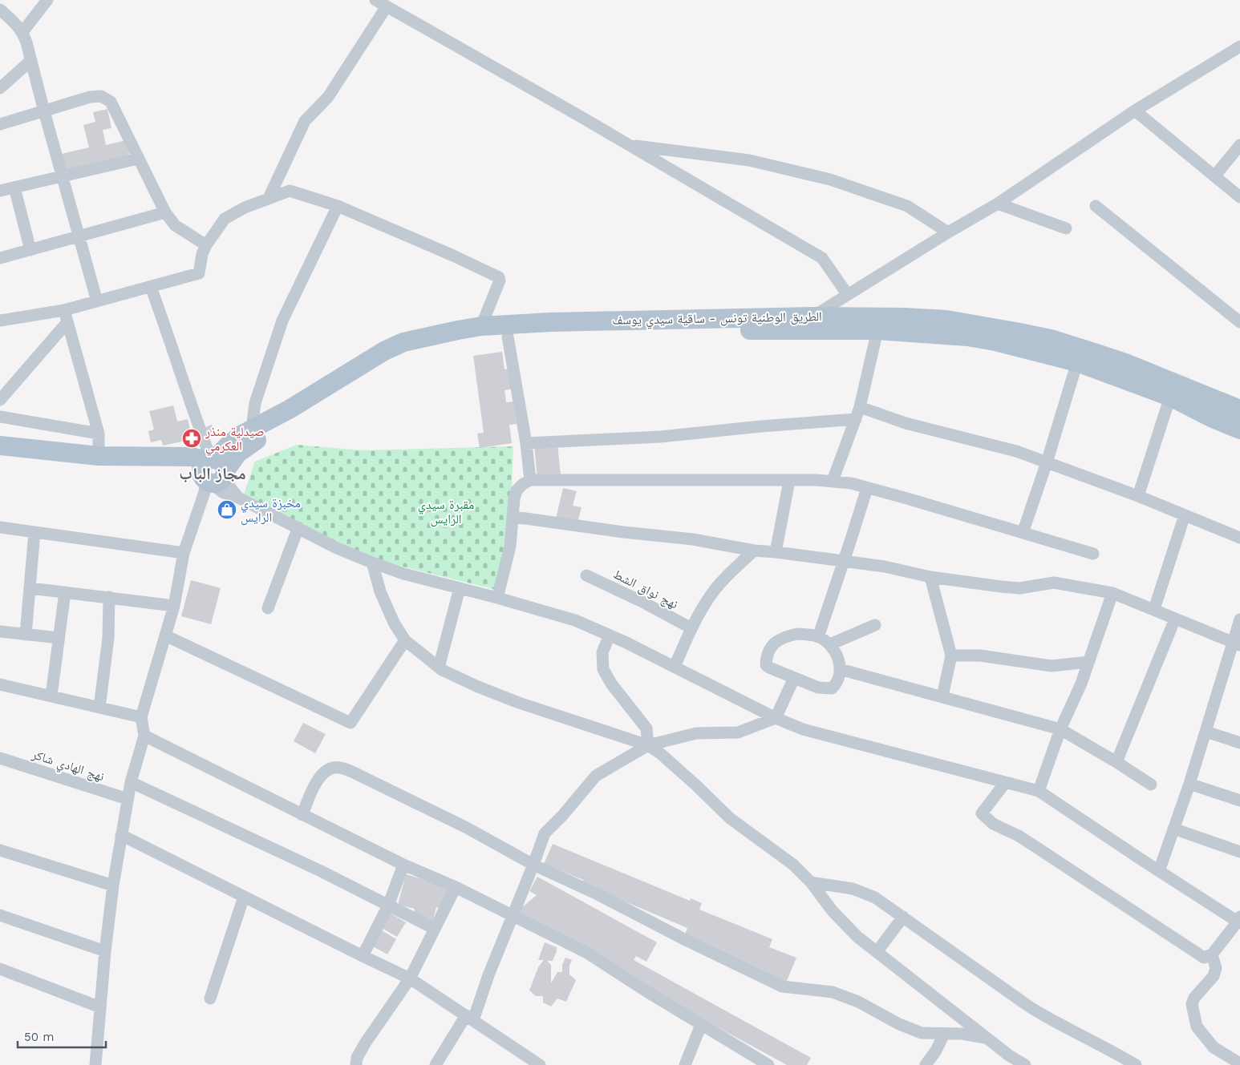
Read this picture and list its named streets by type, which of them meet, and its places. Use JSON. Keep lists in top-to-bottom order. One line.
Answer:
{"streets":{"main road":["الطريق الوطنية تونس - ساقية سيدي يوسف"],"street":["نهج نواق الشط","نهج الهادي شاكر"]},"districts":["مجاز الباب"],"parks":["مقبرة سيدي الرايس"],"places":{"pharmacy":["صيدلية منذر العكرمي"],"shop":["مخبزة سيدي الرايس"]},"scale_bar":"50 m"}
